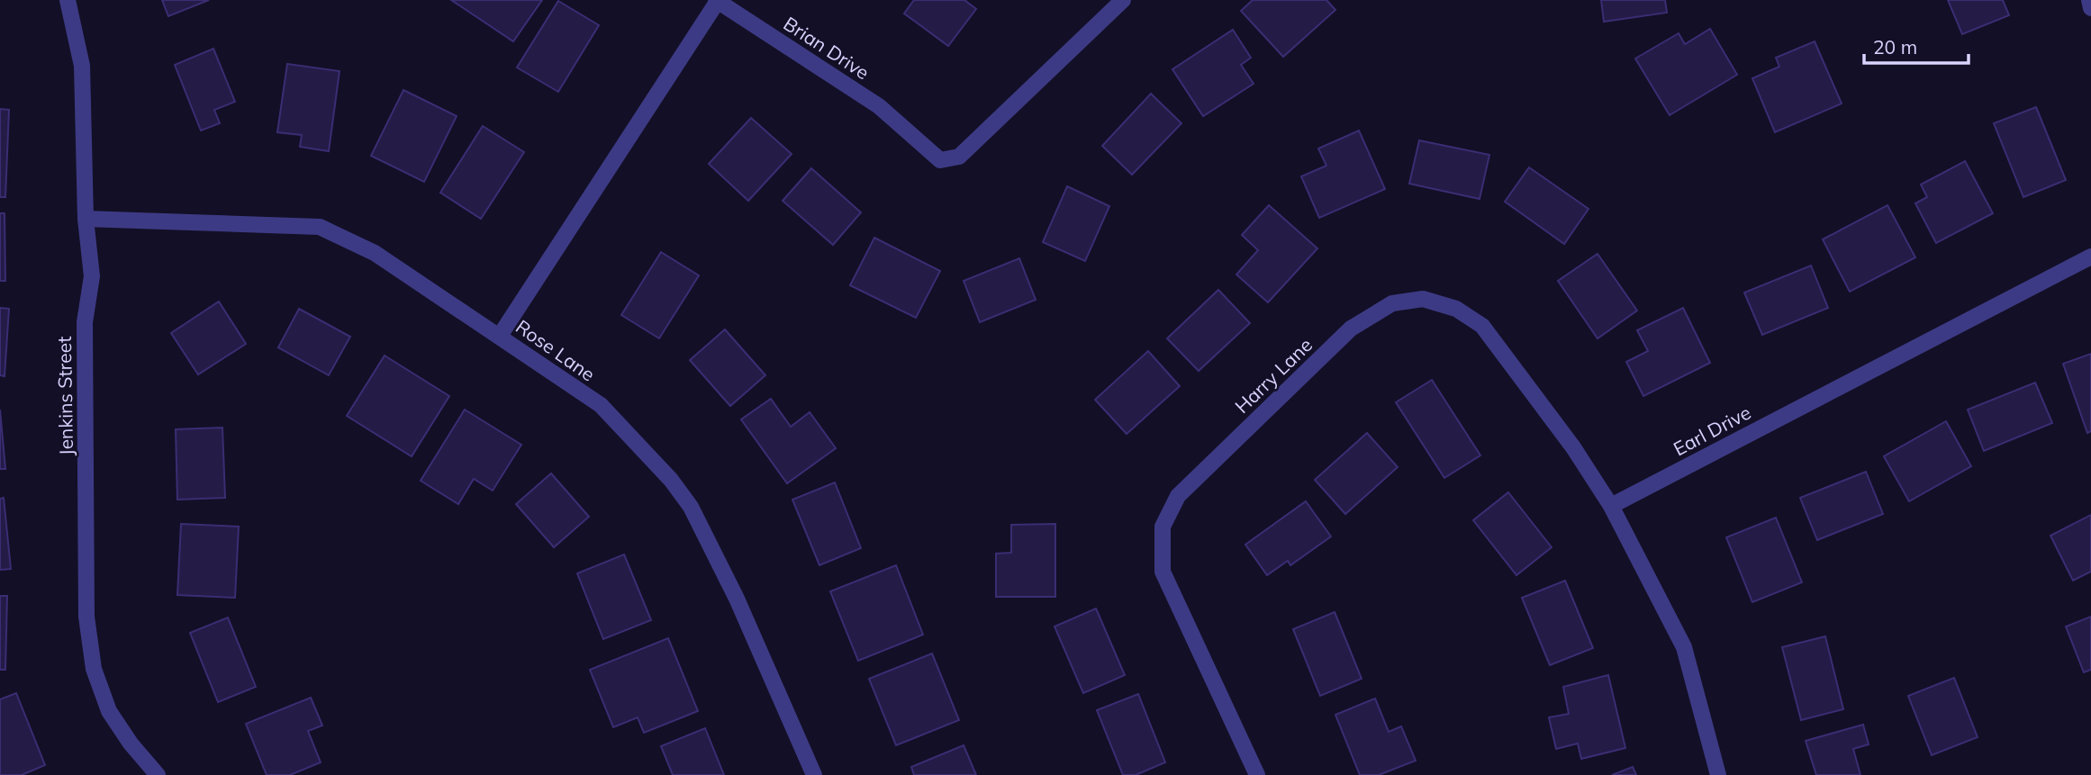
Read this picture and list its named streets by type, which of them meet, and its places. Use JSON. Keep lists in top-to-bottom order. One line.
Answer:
{"streets":{"street":["Brian Drive","Rose Lane","Harry Lane","Jenkins Street","Earl Drive"]},"crossings":[["Brian Drive","Rose Lane"],["Rose Lane","Jenkins Street"],["Harry Lane","Earl Drive"]],"scale_bar":"20 m"}
